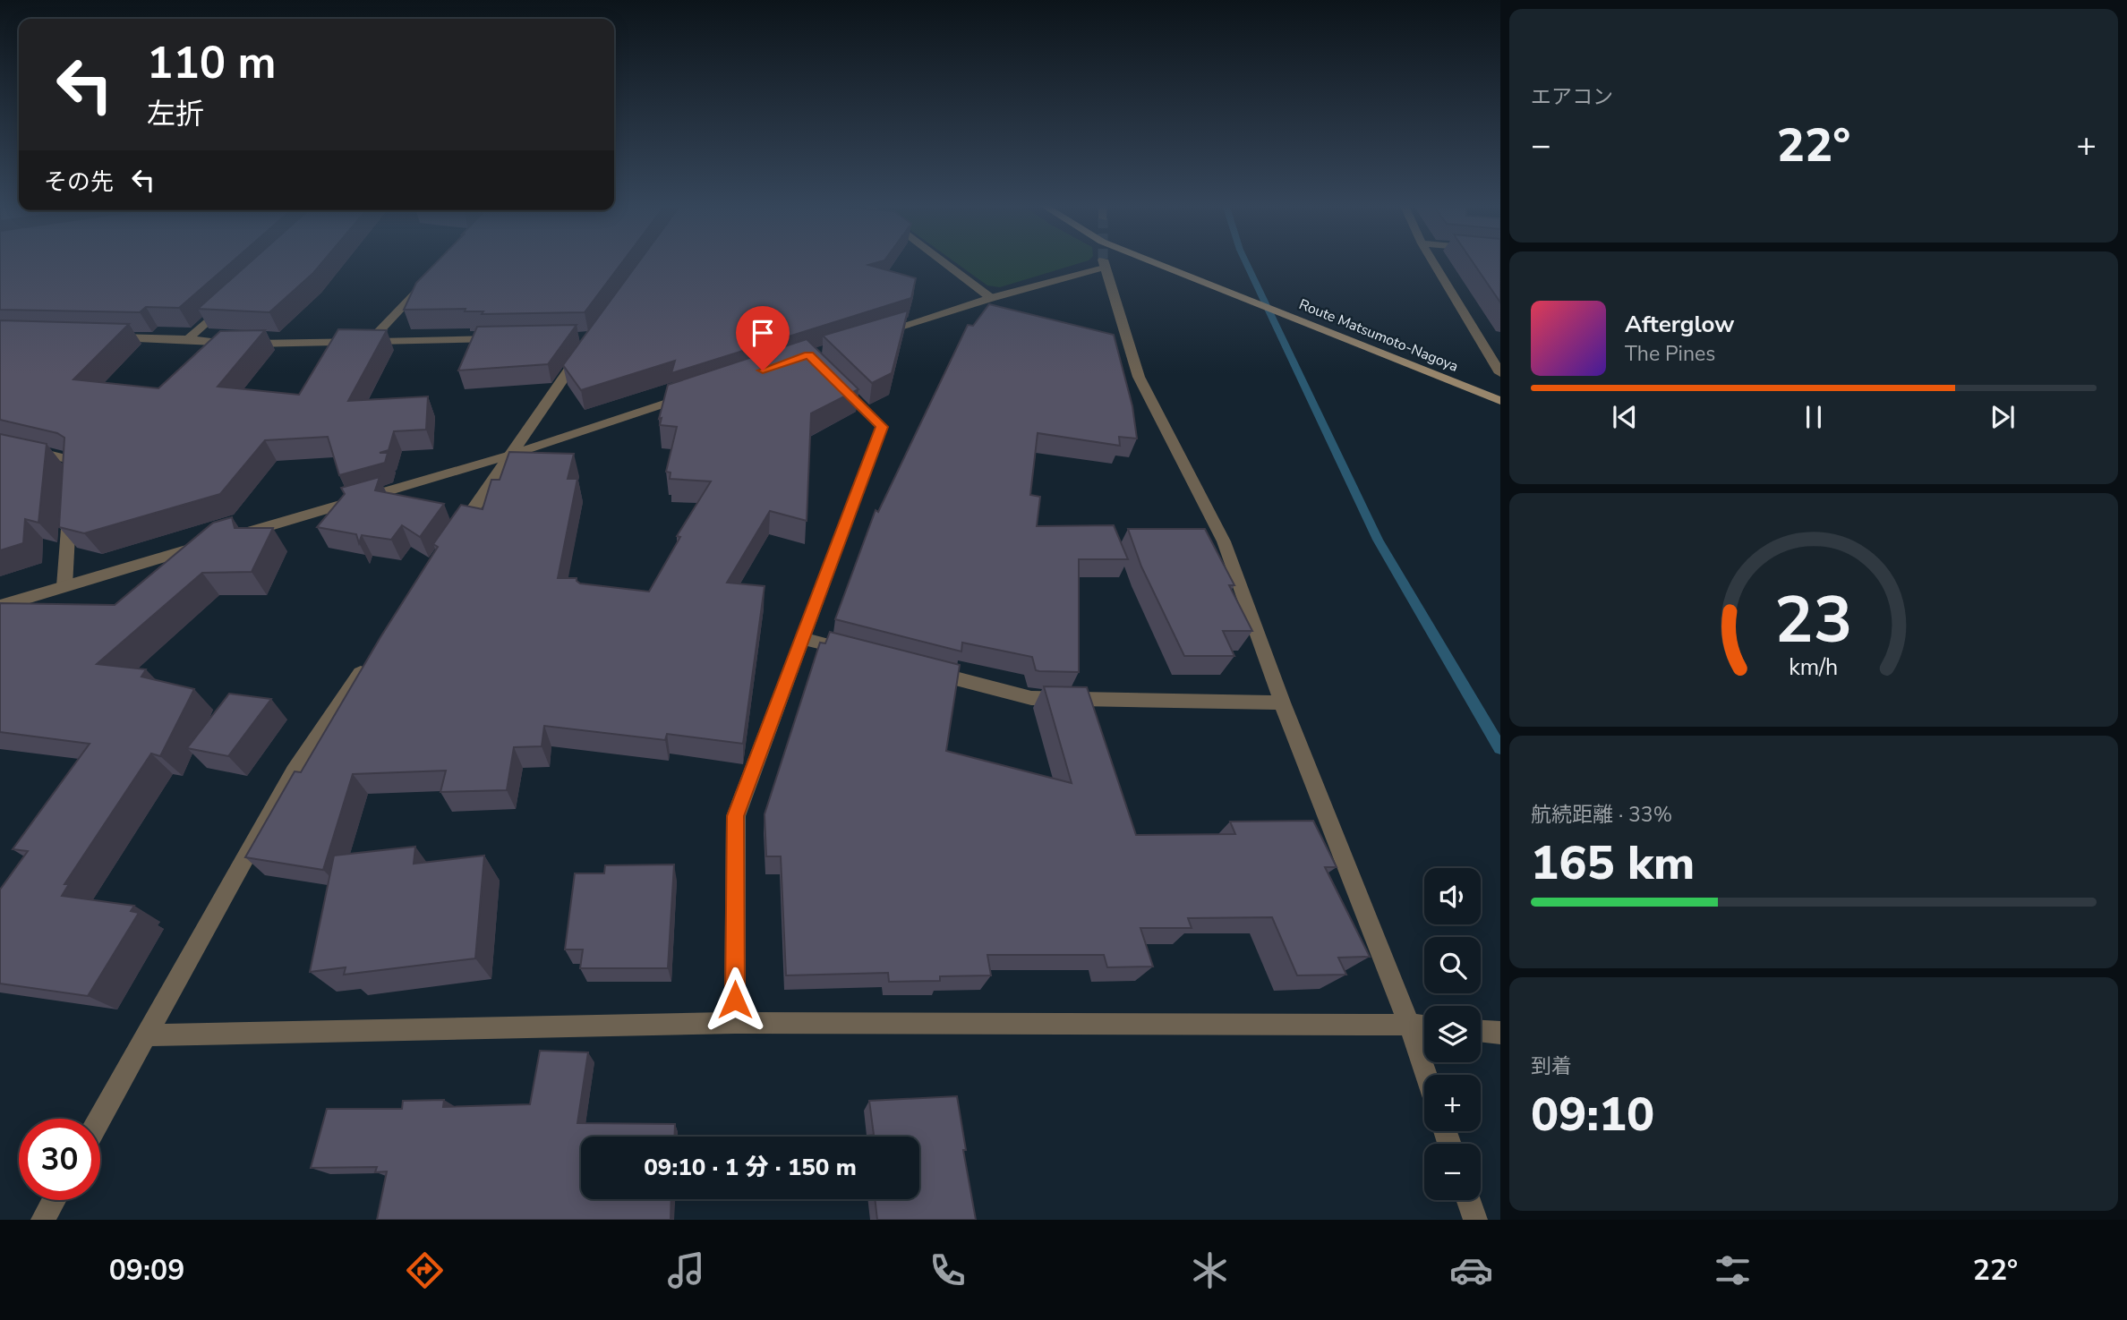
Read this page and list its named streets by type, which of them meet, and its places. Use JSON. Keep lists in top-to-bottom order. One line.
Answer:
{"streets":{"main road":["Route Matsumoto-Nagoya"]},"page":{"tile":["エアコン",["航続距離 · 33%","165 km"],["到着","09:10"]],"turn":["110 m","左折"],"heat":["−","22°","+"],"then":"その先","song":["Afterglow","The Pines"],"map_buttons":["+","−"],"limit":"30","trip":"09:10 · 1 分 · 150 m","tabs":["09:09","22°"],"gauge":["23","km/h"]}}
